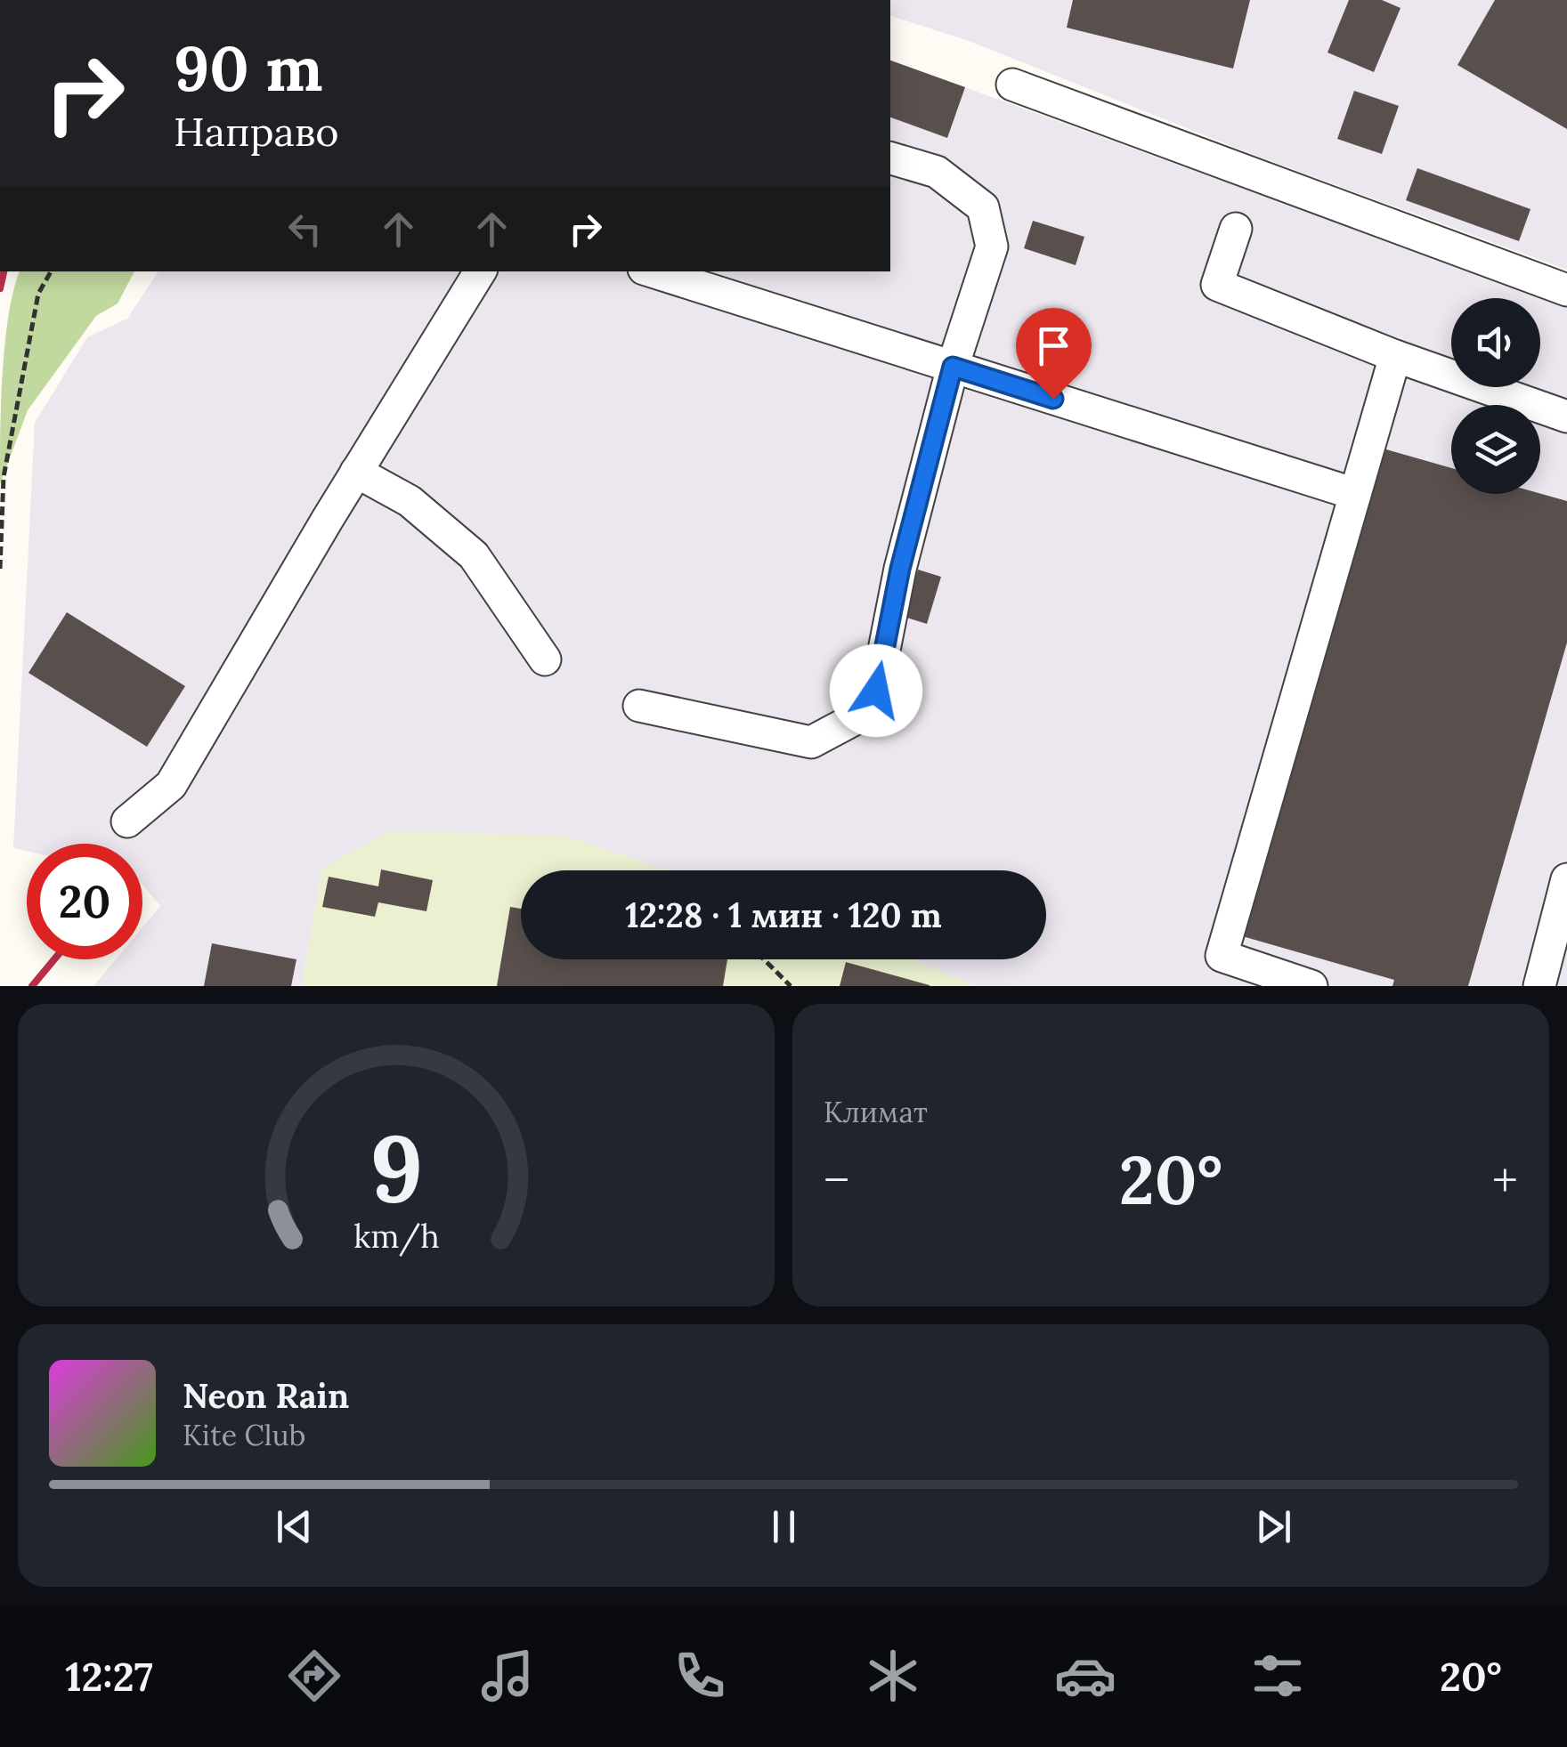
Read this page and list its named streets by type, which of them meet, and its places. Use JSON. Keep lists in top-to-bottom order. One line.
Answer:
{"page":{"turn":["90 m","Направо"],"limit":"20","trip":"12:28 · 1 мин · 120 m","tile":"Климат","heat":["−","20°","+"],"song":["Neon Rain","Kite Club"],"tabs":["12:27","20°"],"gauge":["9","km/h"]}}
